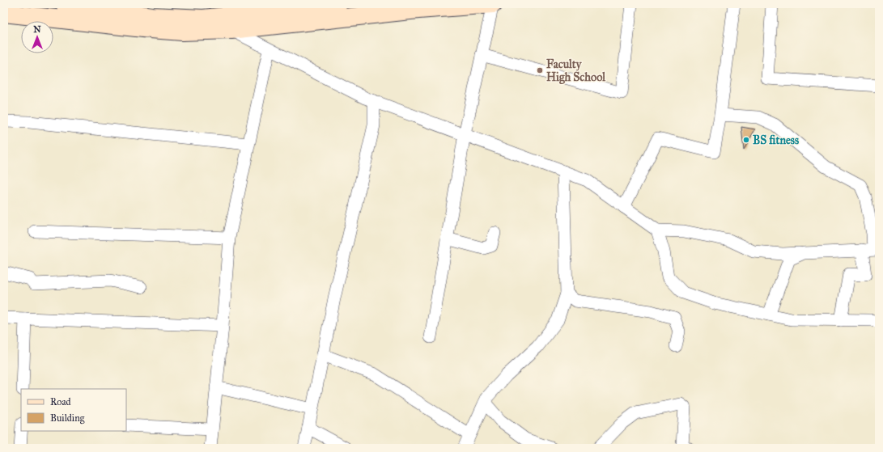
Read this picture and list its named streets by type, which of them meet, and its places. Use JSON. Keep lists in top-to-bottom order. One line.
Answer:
{"places":["Faculty High School","BS fitness"],"legend":["Road","Building"],"north":"top"}
